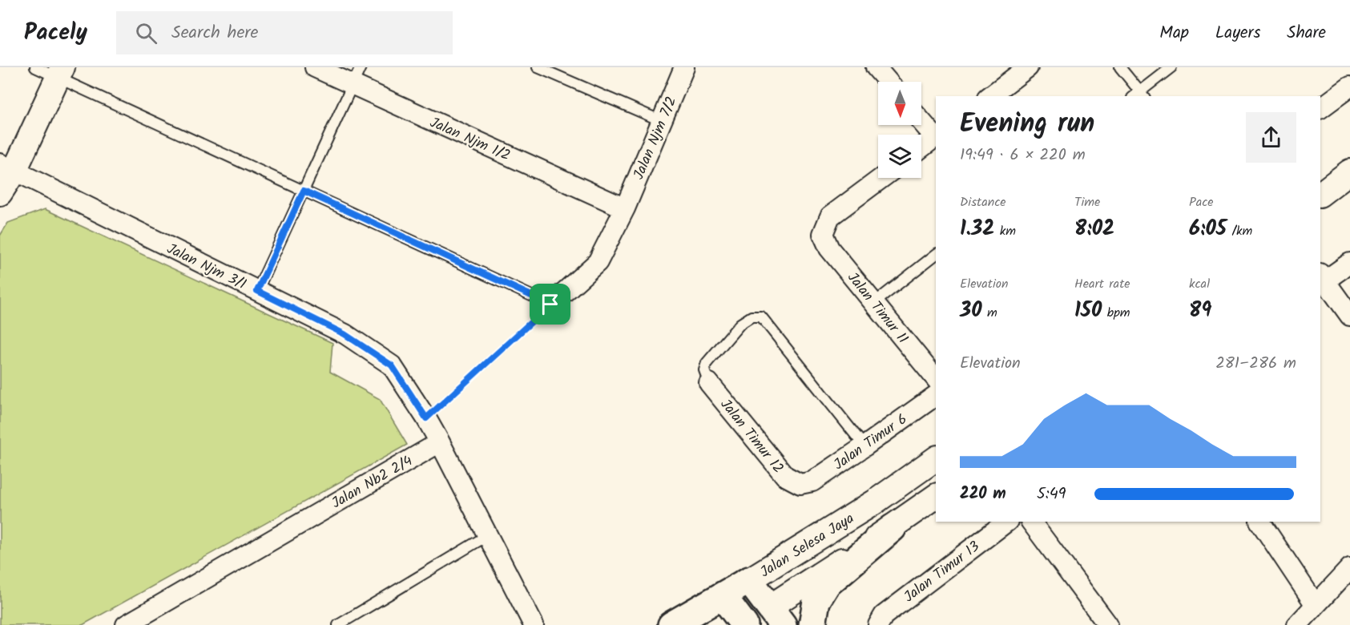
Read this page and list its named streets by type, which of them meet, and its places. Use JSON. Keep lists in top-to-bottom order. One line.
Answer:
{"streets":{"main road":["Jalan Selesa Jaya"],"street":["Jalan Njm 7/2","Jalan Njm 1/2","Jalan Njm 3/1","Jalan Timur 11","Jalan Timur 12","Jalan Timur 6","Jalan Nb2 2/4","Jalan Timur 13"]},"crossings":[["Jalan Njm 7/2","Jalan Njm 1/2"],["Jalan Njm 3/1","Jalan Nb2 2/4"],["Jalan Timur 12","Jalan Timur 6"]],"north":"bottom","page":{"header":"Pacely","search":"Search here","nav":["Map","Layers","Share"],"heading":["Evening run","19:49 · 6 × 220 m"],"stats":[["Distance","1.32 km"],["Time","8:02"],["Pace","6:05 /km"],["Elevation","30 m"],["Heart rate","150 bpm"],["kcal","89"]],"chart":["Elevation","281–286 m"],"list":[{"name":"220 m","note":"5:49"}]}}
